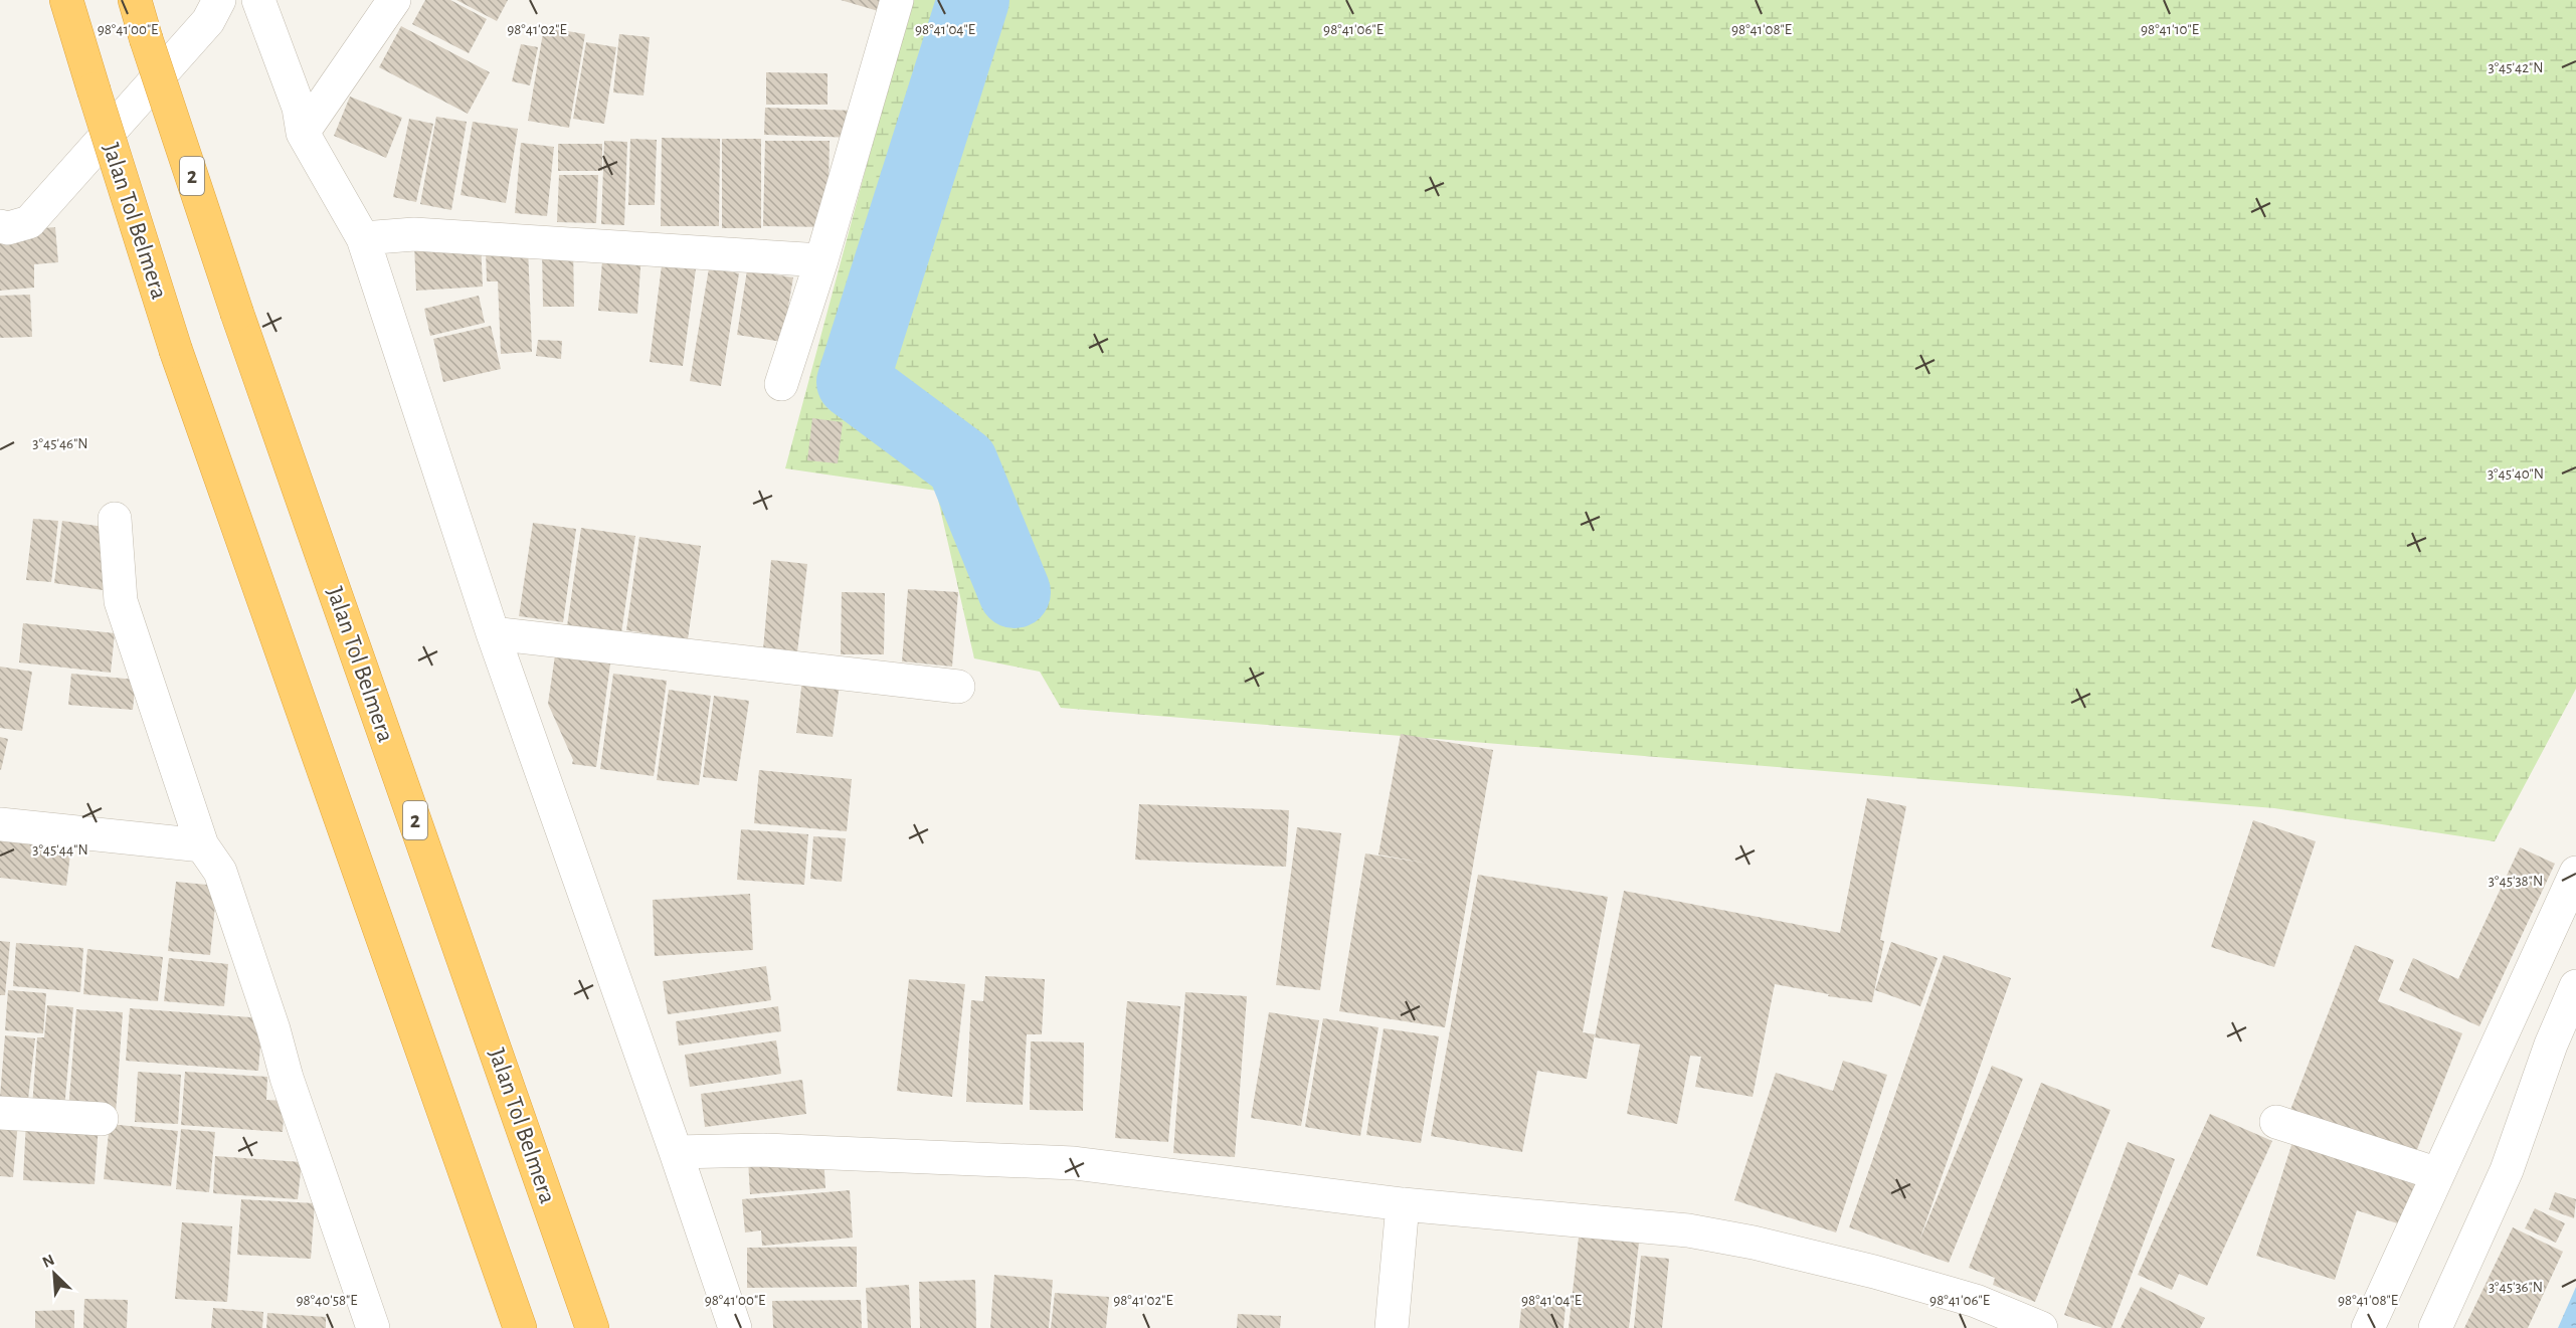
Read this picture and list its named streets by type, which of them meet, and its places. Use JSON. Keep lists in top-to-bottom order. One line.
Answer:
{"streets":{"highway":["2","Jalan Tol Belmera"]},"north":"top left","coordinates":["98°41'00\"E","98°41'02\"E","98°41'04\"E","98°41'06\"E","98°41'08\"E","98°41'10\"E","3°45'42\"N","3°45'46\"N","3°45'40\"N","3°45'44\"N","3°45'38\"N","3°45'36\"N","98°40'58\"E"]}
